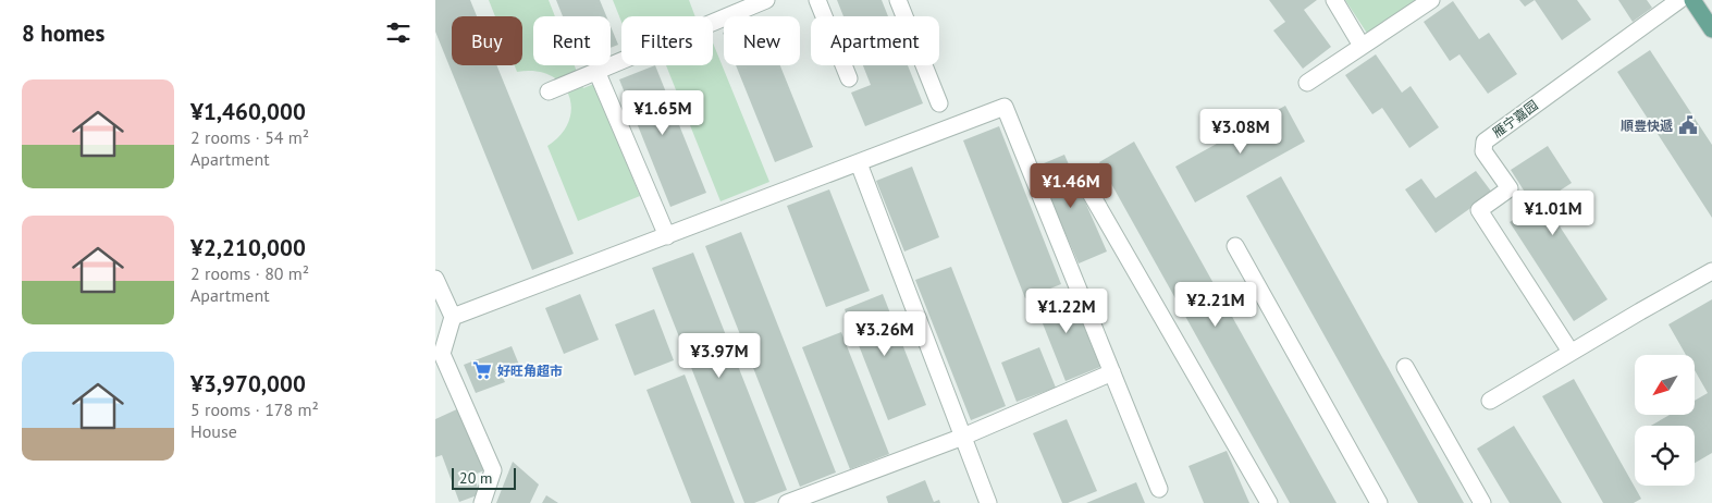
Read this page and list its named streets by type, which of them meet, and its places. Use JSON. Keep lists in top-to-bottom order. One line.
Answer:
{"streets":{"street":["雁宁嘉园"]},"places":{"public building":["順豊快遞"],"supermarket":["好旺角超市"]},"scale_bar":"20 m","north":"bottom left","page":{"heading":"8 homes","chip":["Buy","Rent","Filters","New","Apartment"],"list":[{"name":"¥1,460,000","note":"2 rooms · 54 m² · Apartment"},{"name":"¥2,210,000","note":"2 rooms · 80 m² · Apartment"},{"name":"¥3,970,000","note":"5 rooms · 178 m² · House"}],"price":["¥1.65M","¥3.08M","¥1.46M","¥1.01M","¥2.21M","¥1.22M","¥3.26M","¥3.97M"],"scale":"20 m"}}
